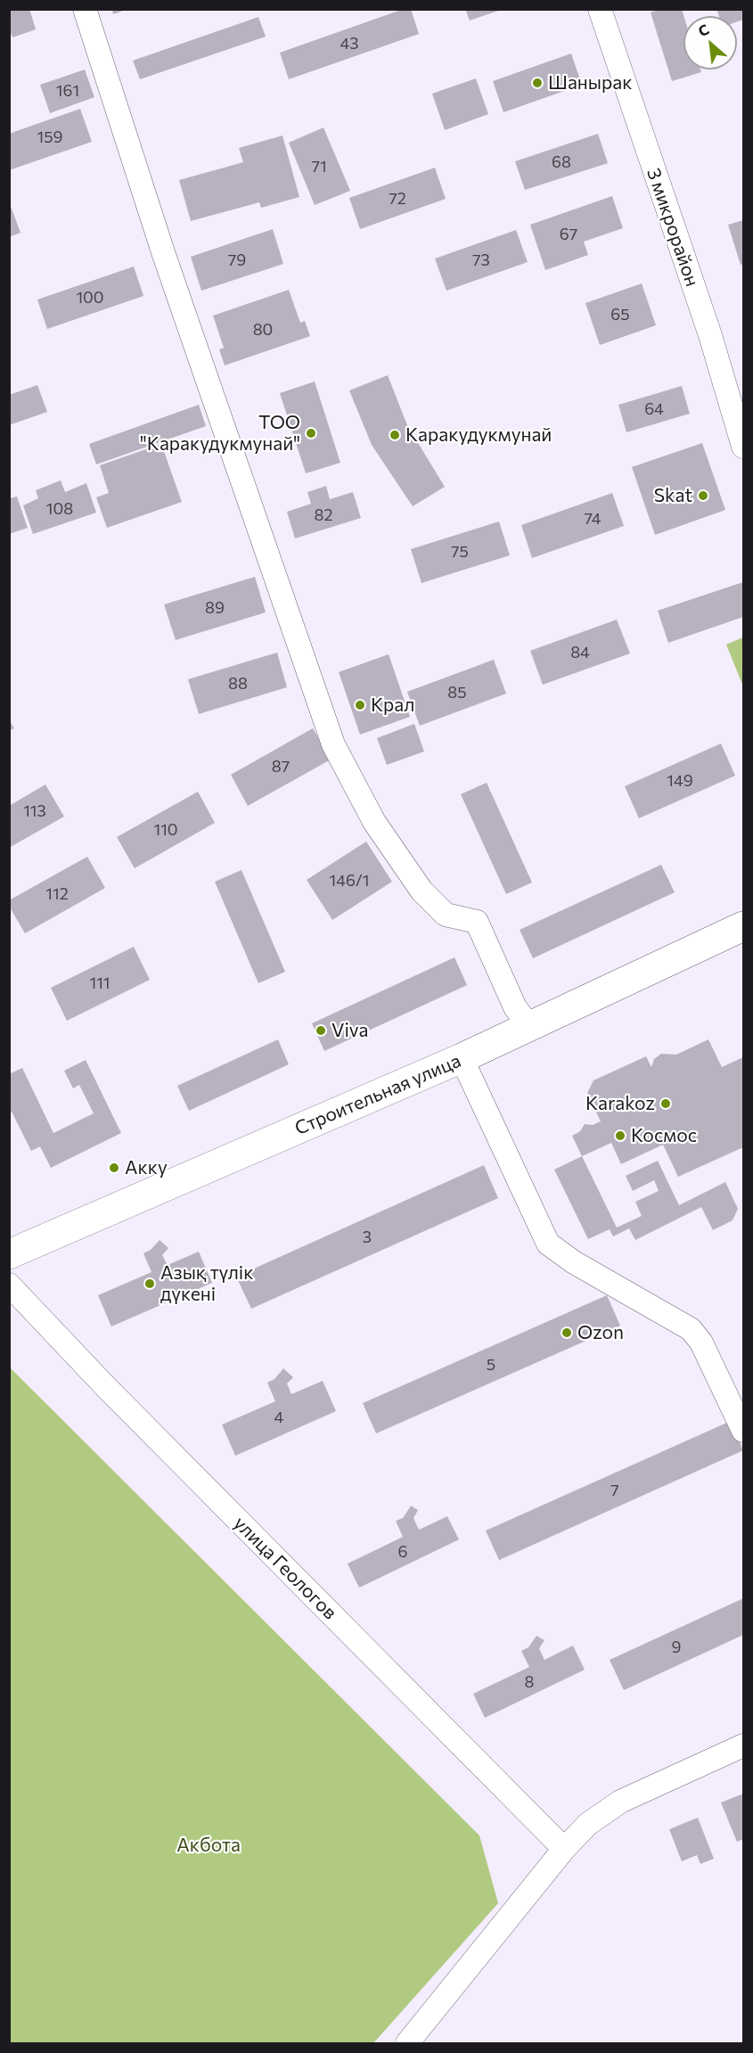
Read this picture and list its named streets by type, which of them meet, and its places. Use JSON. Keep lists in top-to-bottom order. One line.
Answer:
{"streets":{"main road":["Строительная улица"],"street":["3 микрорайон","улица Геологов"]},"parks":["Акбота"],"places":["Шанырак","ТОО \"Каракудукмунай\"","Каракудукмунай","Skat","Крал","Viva","Кarakoz","Космос","Акку","Азық түлік дүкені","Ozon"],"house_numbers":["43","161","159","68","71","72","67","79","73","100","65","80","64","108","82","74","75","89","84","88","85","87","149","113","110","146/1","112","111","3","5","4","7","6","9","8"],"north":"top left"}
